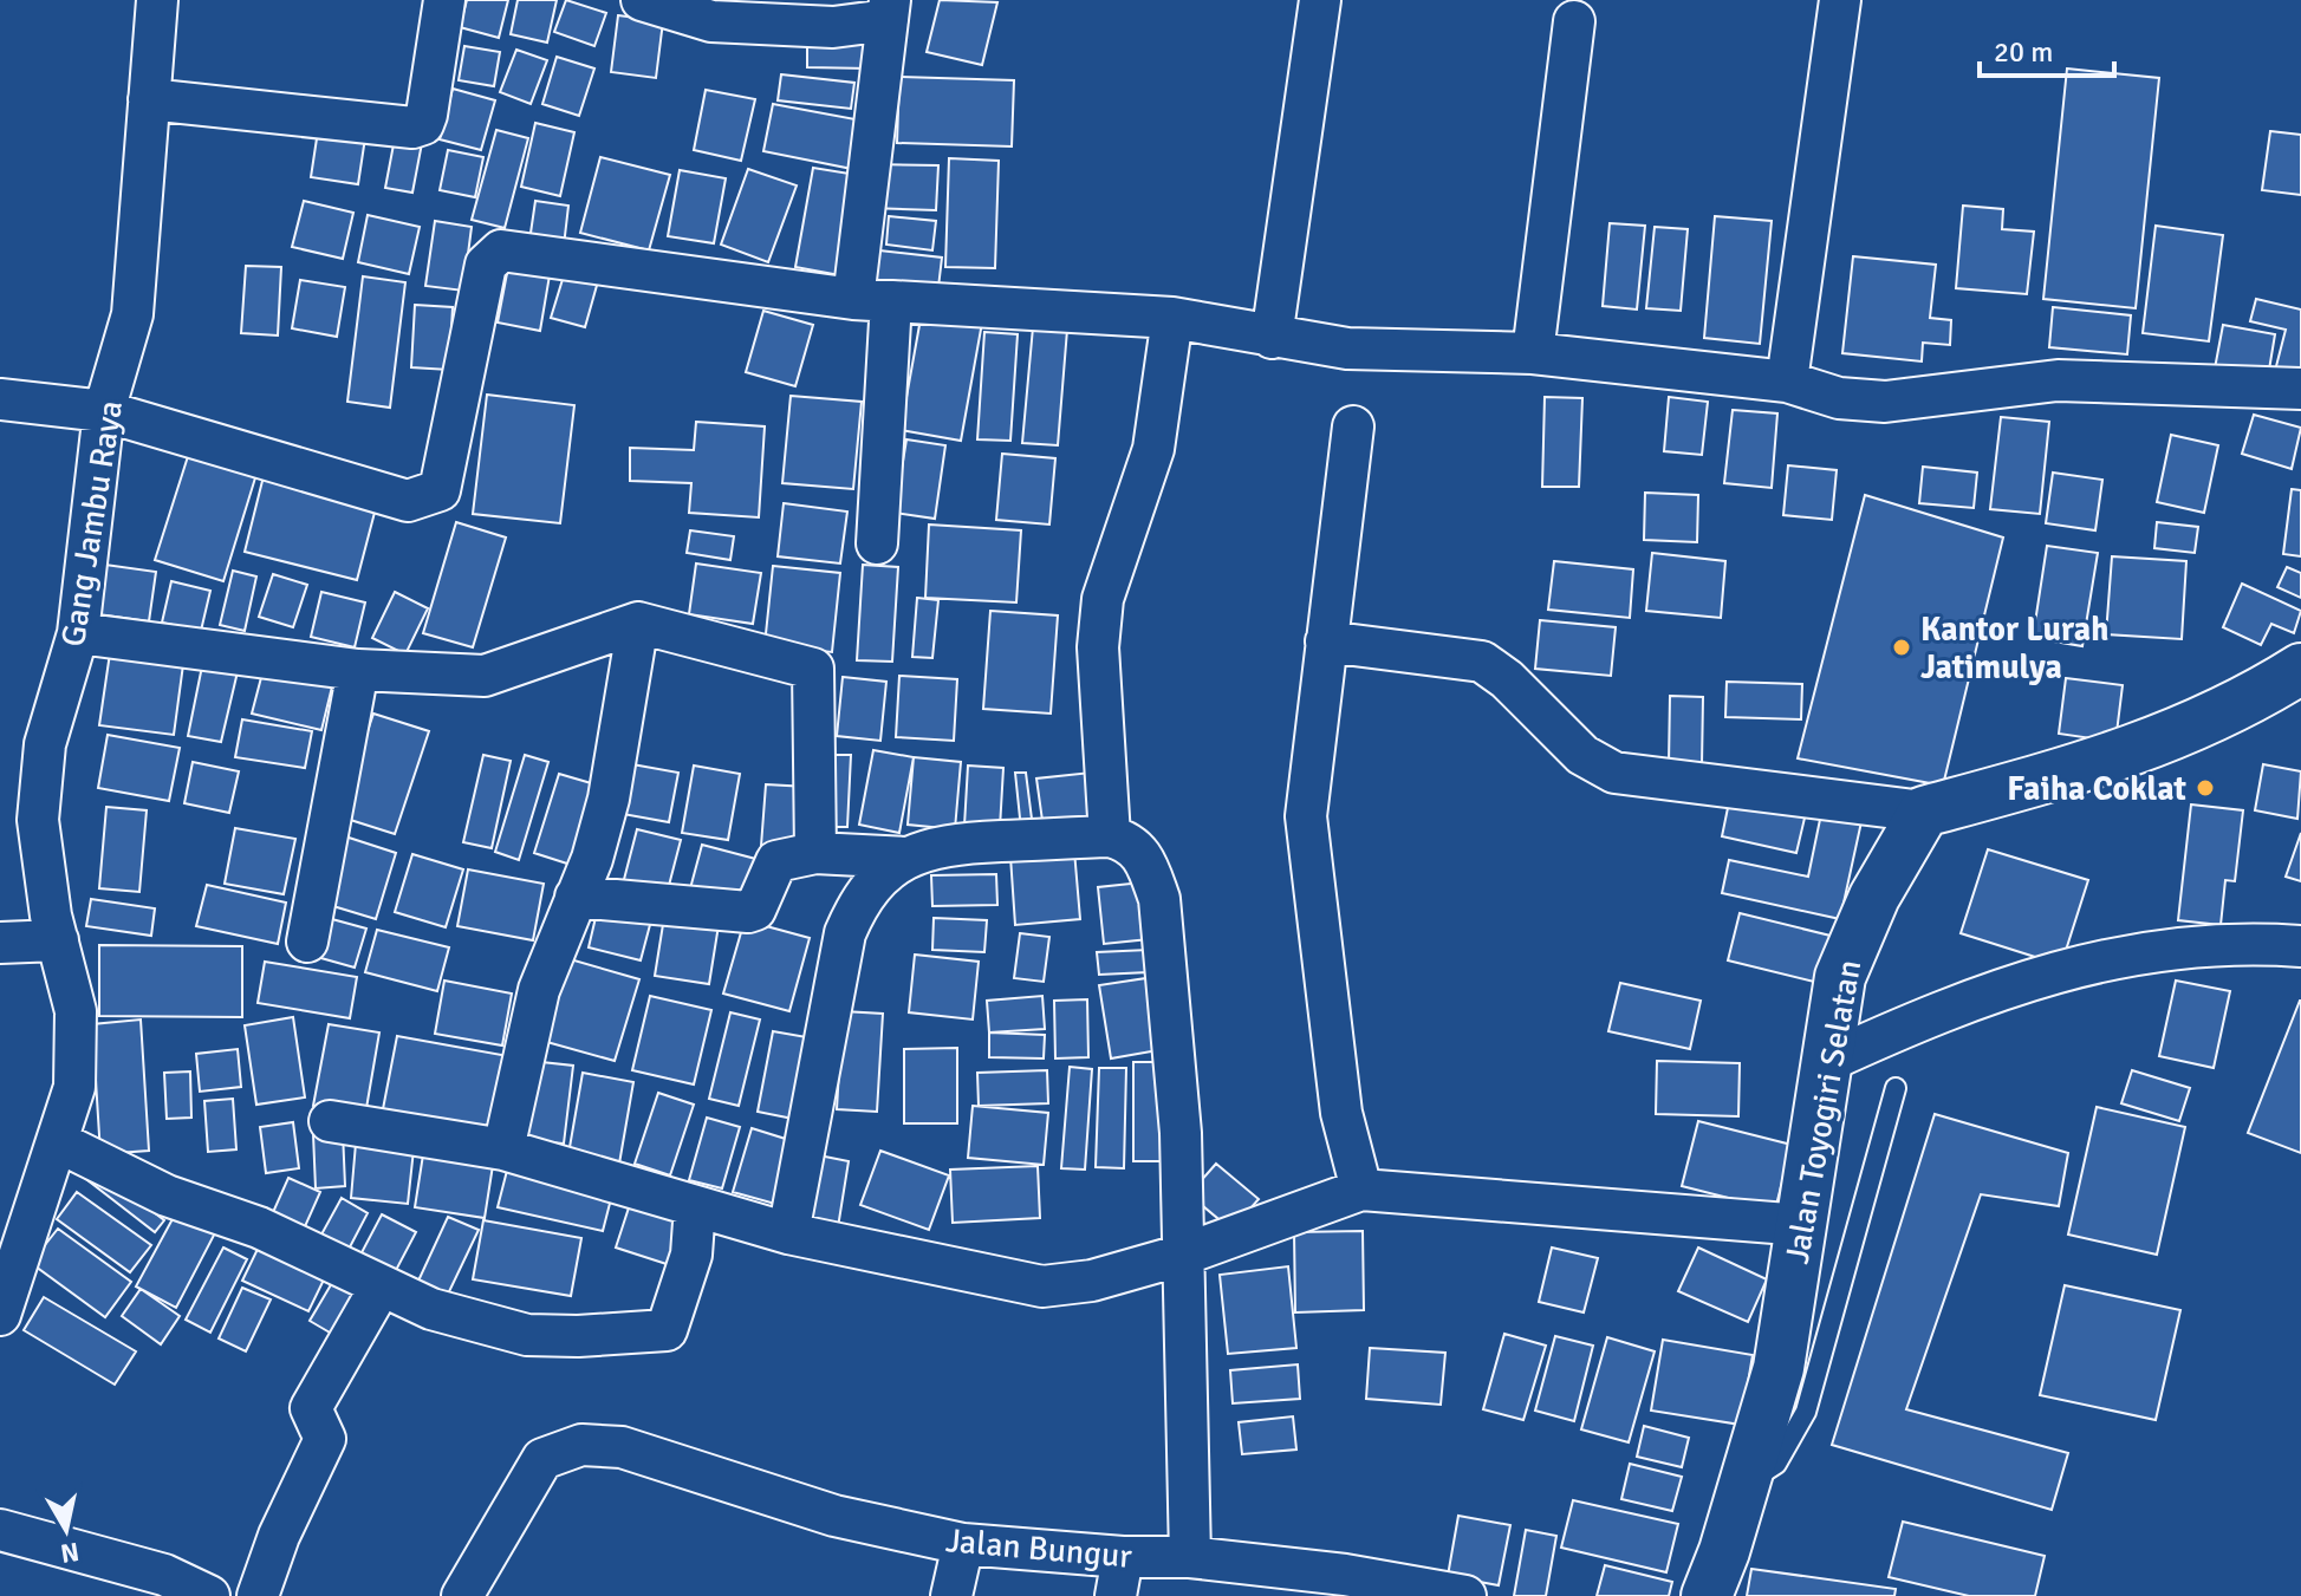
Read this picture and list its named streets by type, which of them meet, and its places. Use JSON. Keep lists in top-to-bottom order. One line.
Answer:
{"streets":{"street":["Gang Jambu Raya","Jalan Toyogiri Selatan","Jalan Bungur"]},"places":["Kantor Lurah Jatimulya","Faiha Coklat"],"scale_bar":"20 m","north":"bottom"}
